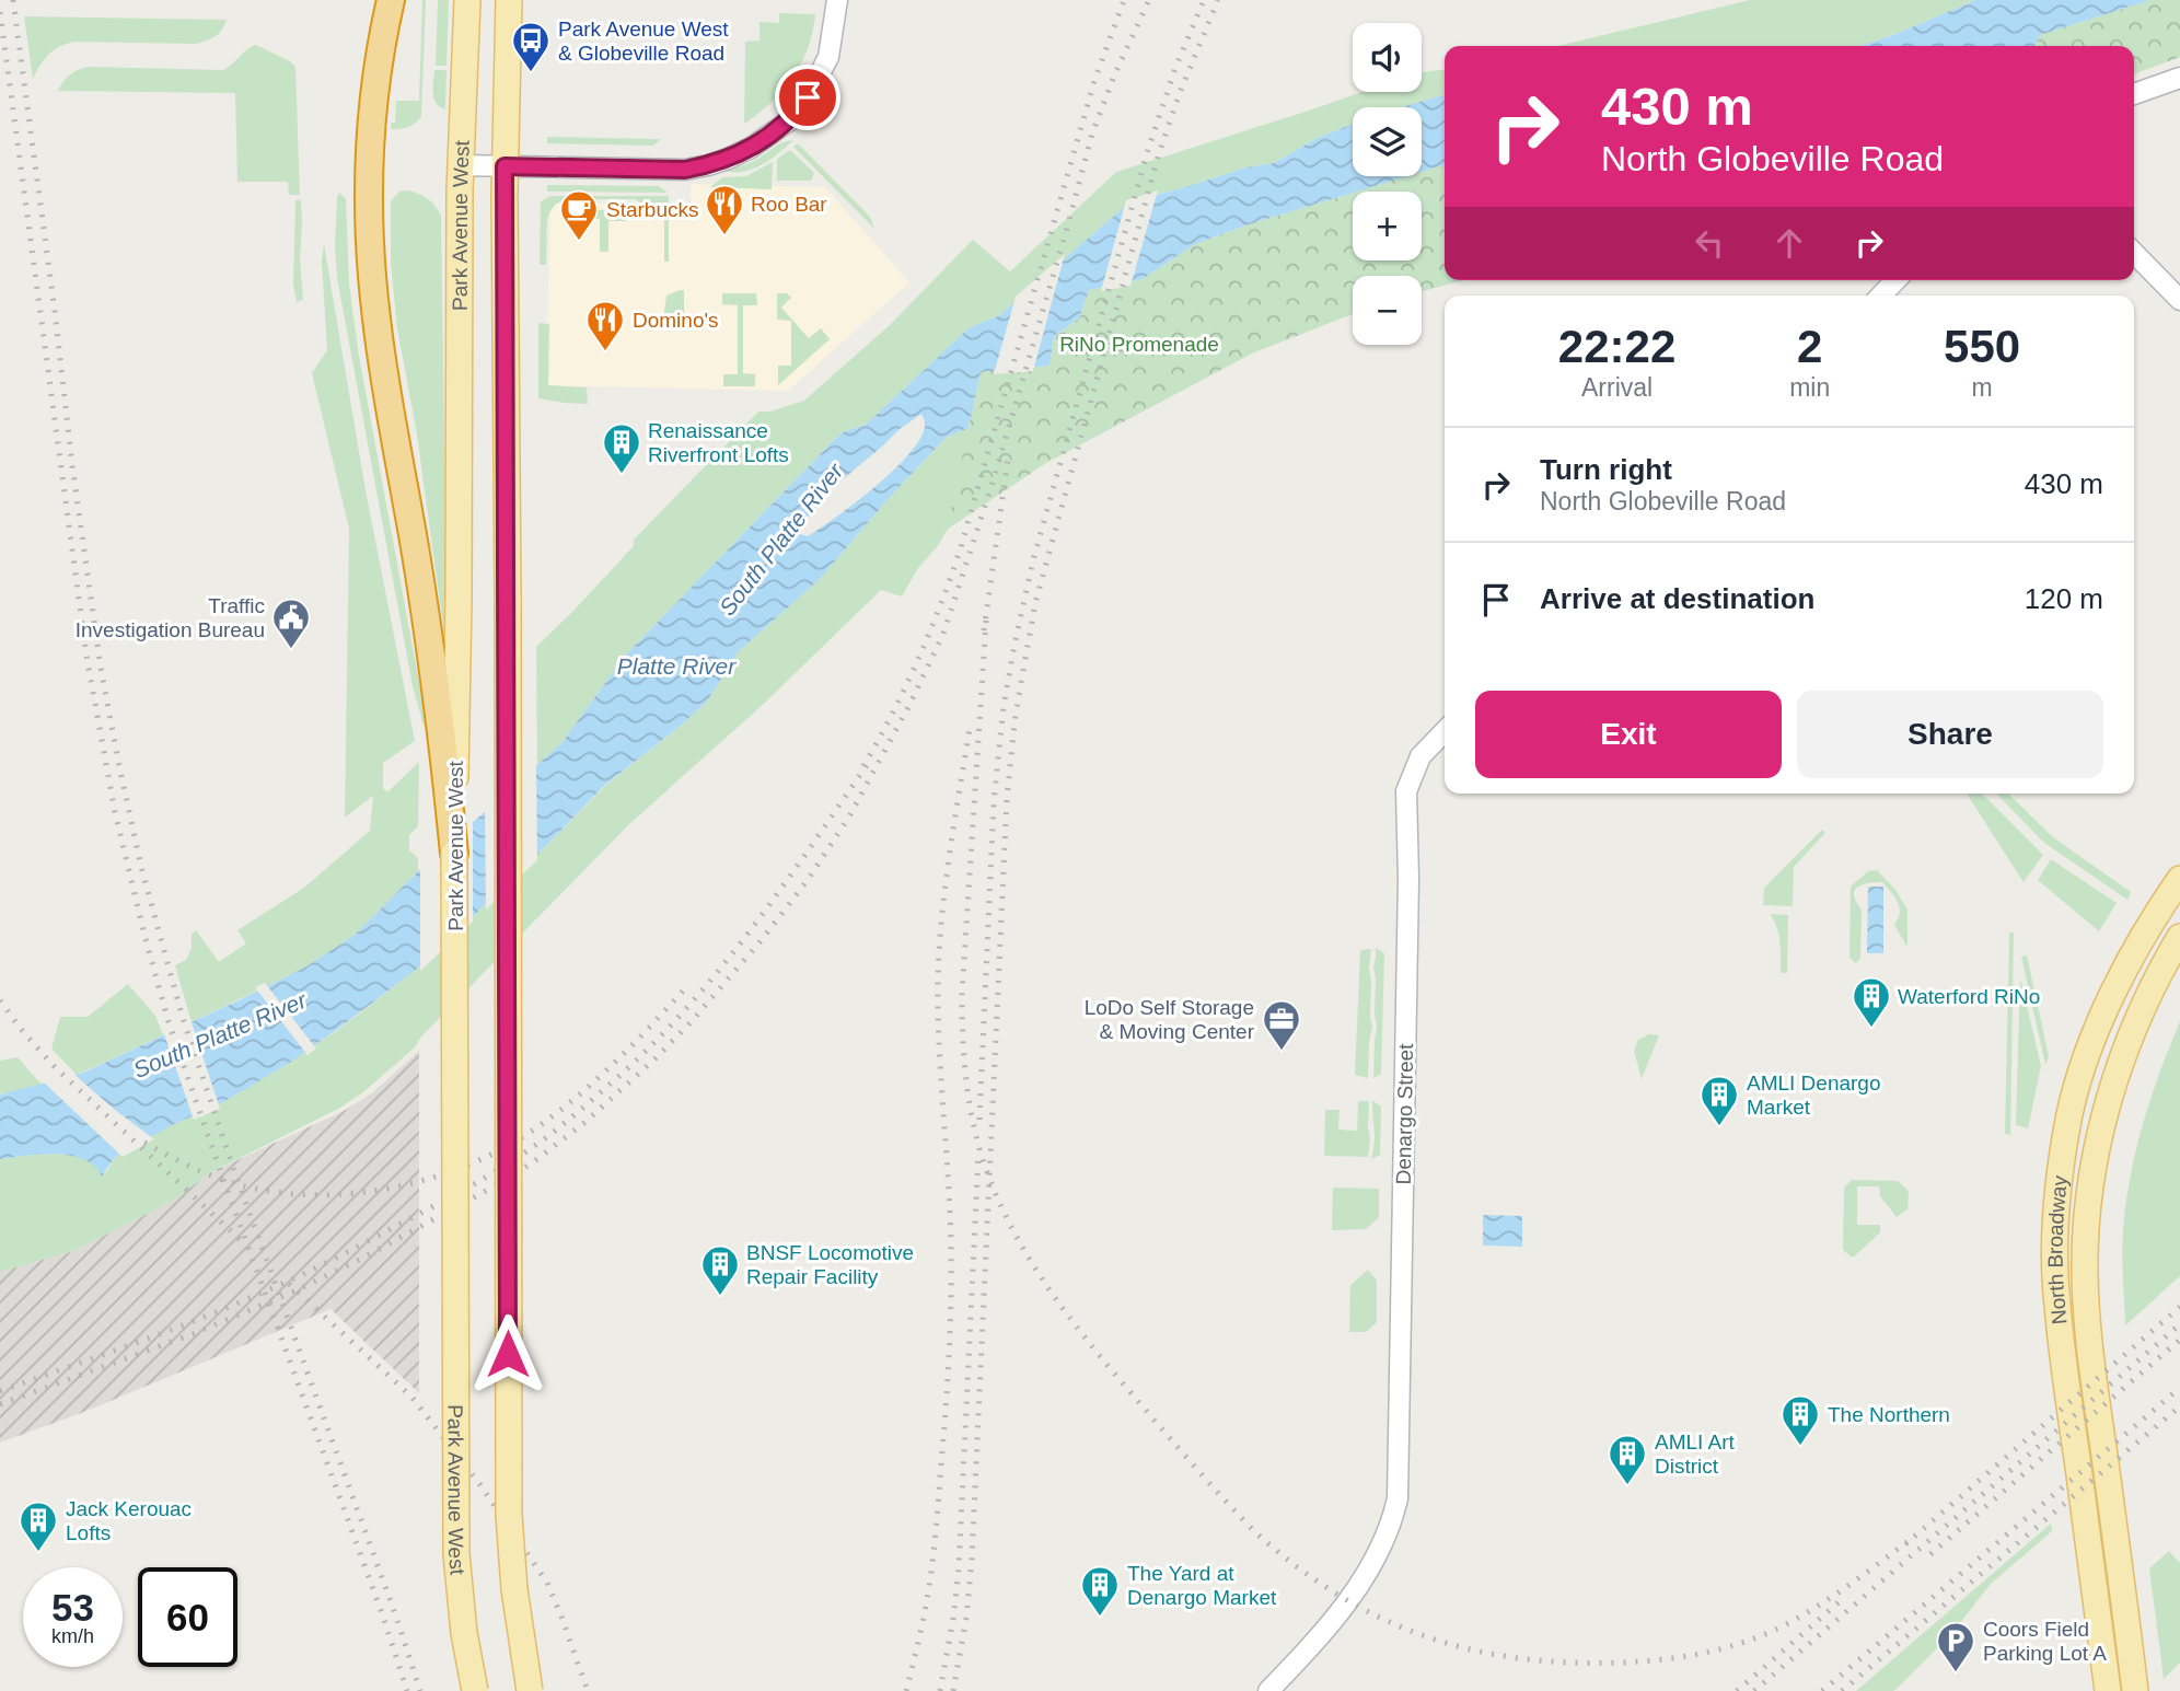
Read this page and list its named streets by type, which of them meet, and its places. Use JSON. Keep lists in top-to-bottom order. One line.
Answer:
{"streets":{"main road":["Park Avenue West","North Broadway"],"street":["Denargo Street"]},"water":["South Platte River","Platte River"],"parks":["RiNo Promenade"],"places":{"bus stop":["Park Avenue West & Globeville Road"],"restaurant":["Roo Bar","Domino's"],"cafe":["Starbucks"],"building":["Renaissance Riverfront Lofts","Waterford RiNo","AMLI Denargo Market","BNSF Locomotive Repair Facility","The Northern","AMLI Art District","Jack Kerouac Lofts","The Yard at Denargo Market"],"public building":["Traffic Investigation Bureau"],"office":["LoDo Self Storage & Moving Center"],"parking":["Coors Field Parking Lot A"]},"page":{"map_buttons":["+","−"],"turn":["430 m","North Globeville Road"],"eta":["22:22","Arrival","2","min","550","m"],"list":[{"name":"Turn right","note":"North Globeville Road","value":"430 m"},{"name":"Arrive at destination","value":"120 m"}],"buttons":["Exit","Share"],"speed":"53 km/h","limit":"60"}}
